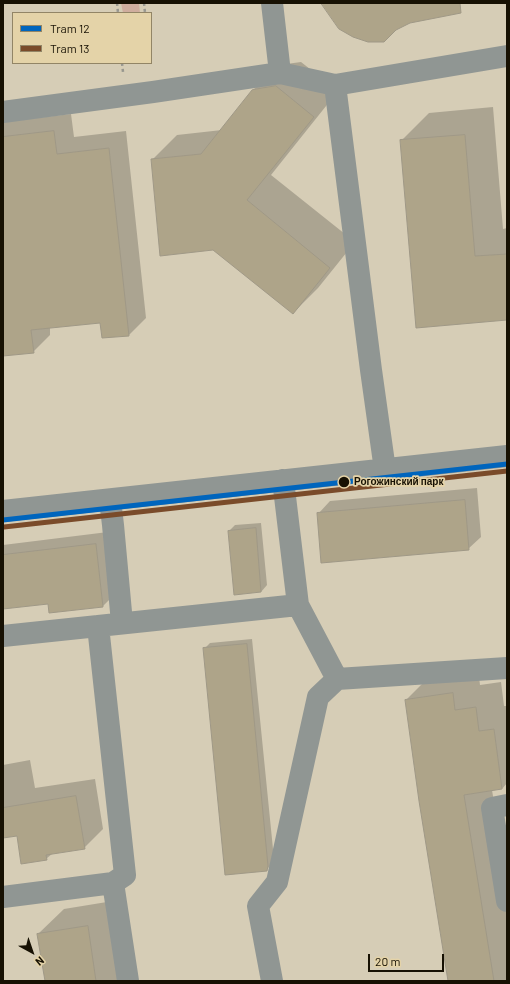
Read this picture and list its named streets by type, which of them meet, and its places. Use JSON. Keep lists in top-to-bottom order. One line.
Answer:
{"places":["Рогожинский парк"],"lines":["tram line 12","tram line 13"],"legend":["Tram 12","Tram 13"],"scale_bar":"20 m","north":"bottom right"}
